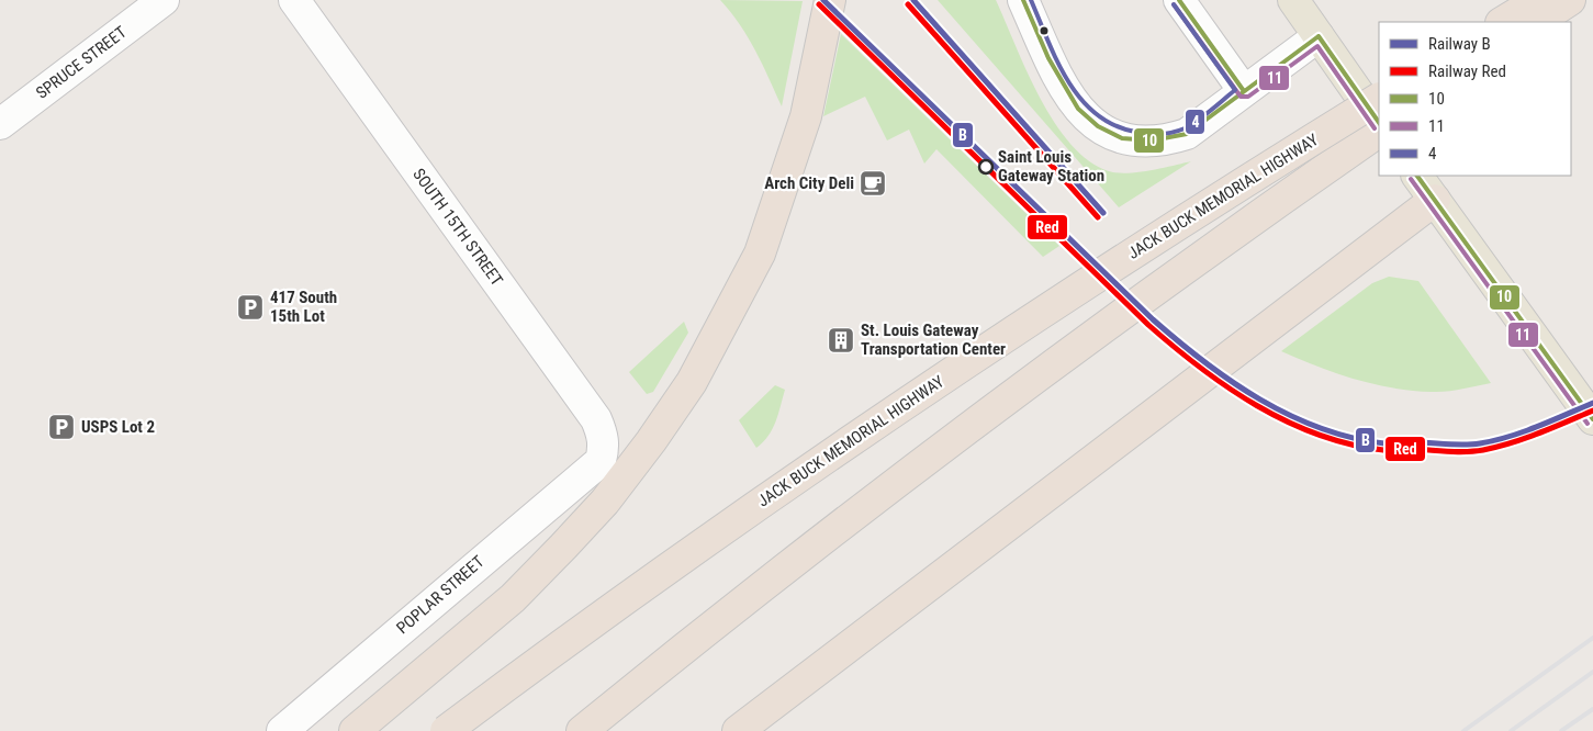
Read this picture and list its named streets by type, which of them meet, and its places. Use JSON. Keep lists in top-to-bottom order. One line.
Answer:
{"streets":{"highway":["JACK BUCK MEMORIAL HIGHWAY"],"street":["SPRUCE STREET","SOUTH 15TH STREET","POPLAR STREET"]},"crossings":[["SOUTH 15TH STREET","POPLAR STREET"]],"places":{"other":["Saint Louis Gateway Station"],"cafe":["Arch City Deli"],"parking":["417 South 15th Lot","USPS Lot 2"],"building":["St. Louis Gateway Transportation Center"]},"lines":["rail line B","transit line 10","transit line 4","rail line Red","transit line 11"],"legend":["Railway B","Railway Red","10","11","4"]}
